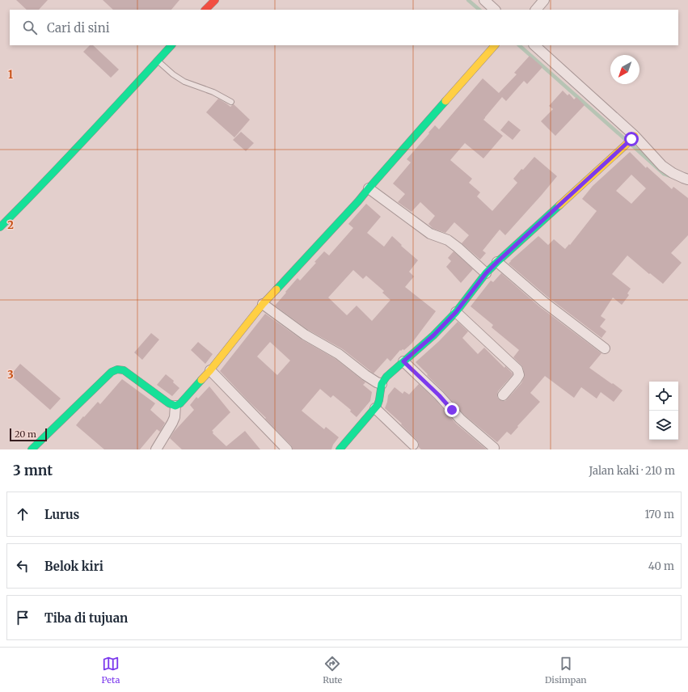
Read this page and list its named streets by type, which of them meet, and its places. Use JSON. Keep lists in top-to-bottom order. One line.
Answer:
{"scale_bar":"20 m","north":"bottom left","page":{"search":"Cari di sini","scale":"20 m","heading":["3 mnt","Jalan kaki · 210 m"],"list":[["Lurus","170 m"],["Belok kiri","40 m"],"Tiba di tujuan"],"nav":["Peta","Rute","Disimpan"]},"grid":{"rows":["1","2","3"]}}
